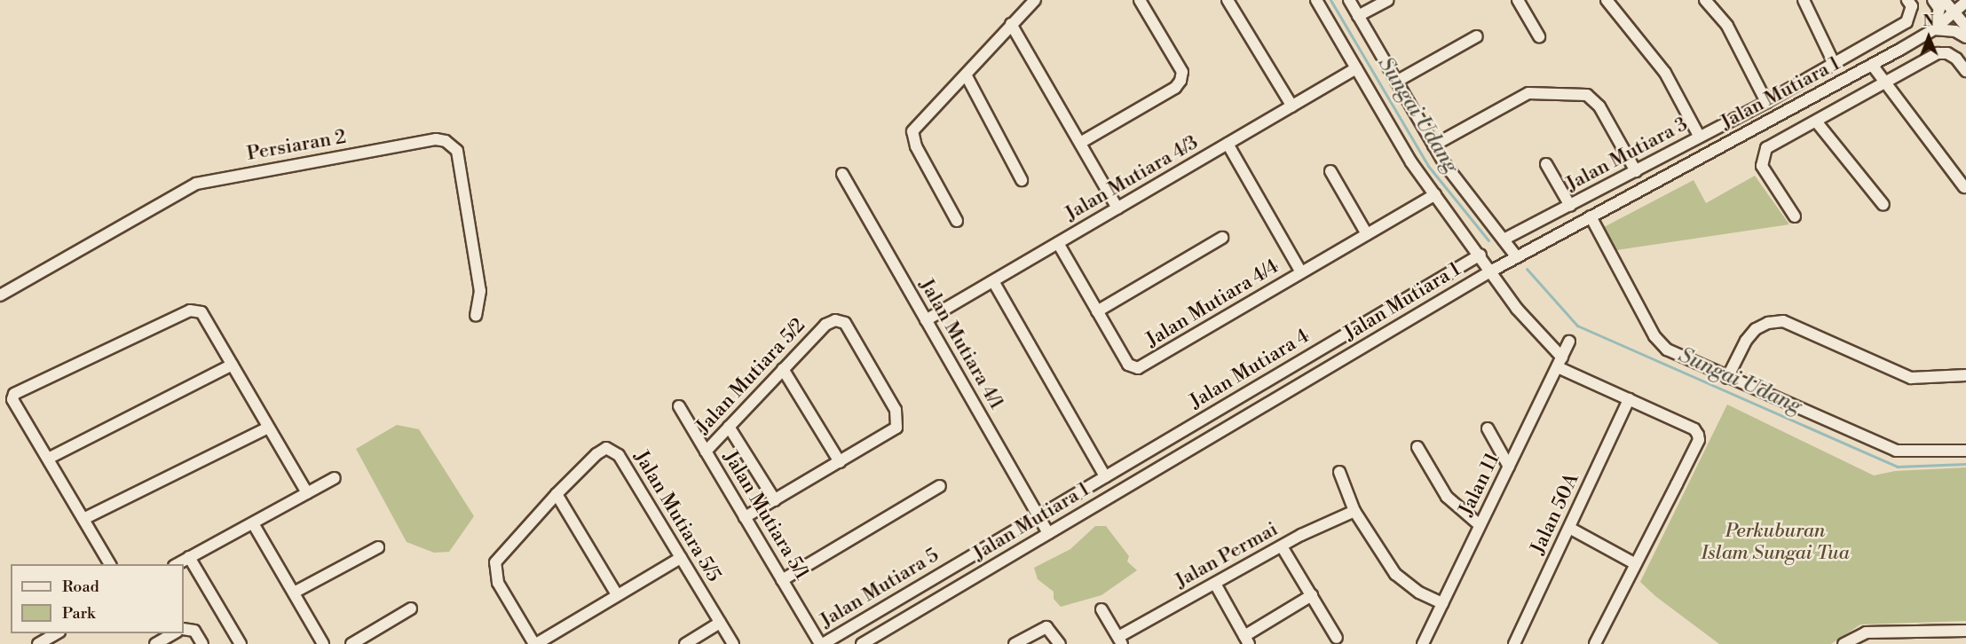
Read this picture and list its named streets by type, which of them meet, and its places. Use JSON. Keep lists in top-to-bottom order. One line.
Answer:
{"streets":{"street":["Jalan Mutiara 1","Persiaran 2","Jalan Mutiara 3","Jalan Mutiara 4/3","Jalan Mutiara 4/4","Jalan Mutiara 4/1","Jalan Mutiara 4","Jalan Mutiara 5/2","Jalan 11","Jalan 50A","Jalan Mutiara 5/1","Jalan Mutiara 5/5","Jalan Permai","Jalan Mutiara 5"]},"crossings":[["Jalan Mutiara 1","Jalan Mutiara 4/1"],["Jalan Mutiara 4/3","Jalan Mutiara 4/4"],["Jalan Mutiara 4/3","Jalan Mutiara 4/1"],["Jalan Mutiara 4/1","Jalan Mutiara 4"],["Jalan Mutiara 4/1","Jalan Mutiara 5"],["Jalan Mutiara 4","Jalan Mutiara 5"],["Jalan Mutiara 5/2","Jalan Mutiara 5/1"],["Jalan Mutiara 5/1","Jalan Mutiara 5"]],"water":["Sungai Udang"],"parks":["Perkuburan Islam Sungai Tua"],"legend":["Road","Park"],"north":"top"}
